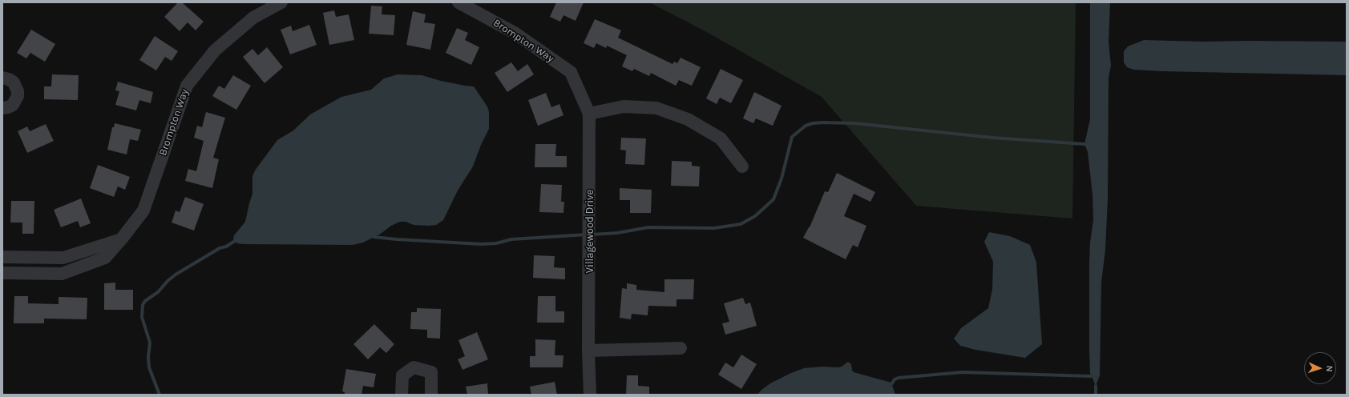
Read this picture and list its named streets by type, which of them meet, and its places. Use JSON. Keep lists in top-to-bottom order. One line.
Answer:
{"streets":{"street":["Brompton Way","Villagewood Drive"]},"crossings":[["Brompton Way","Villagewood Drive"]],"north":"right"}
